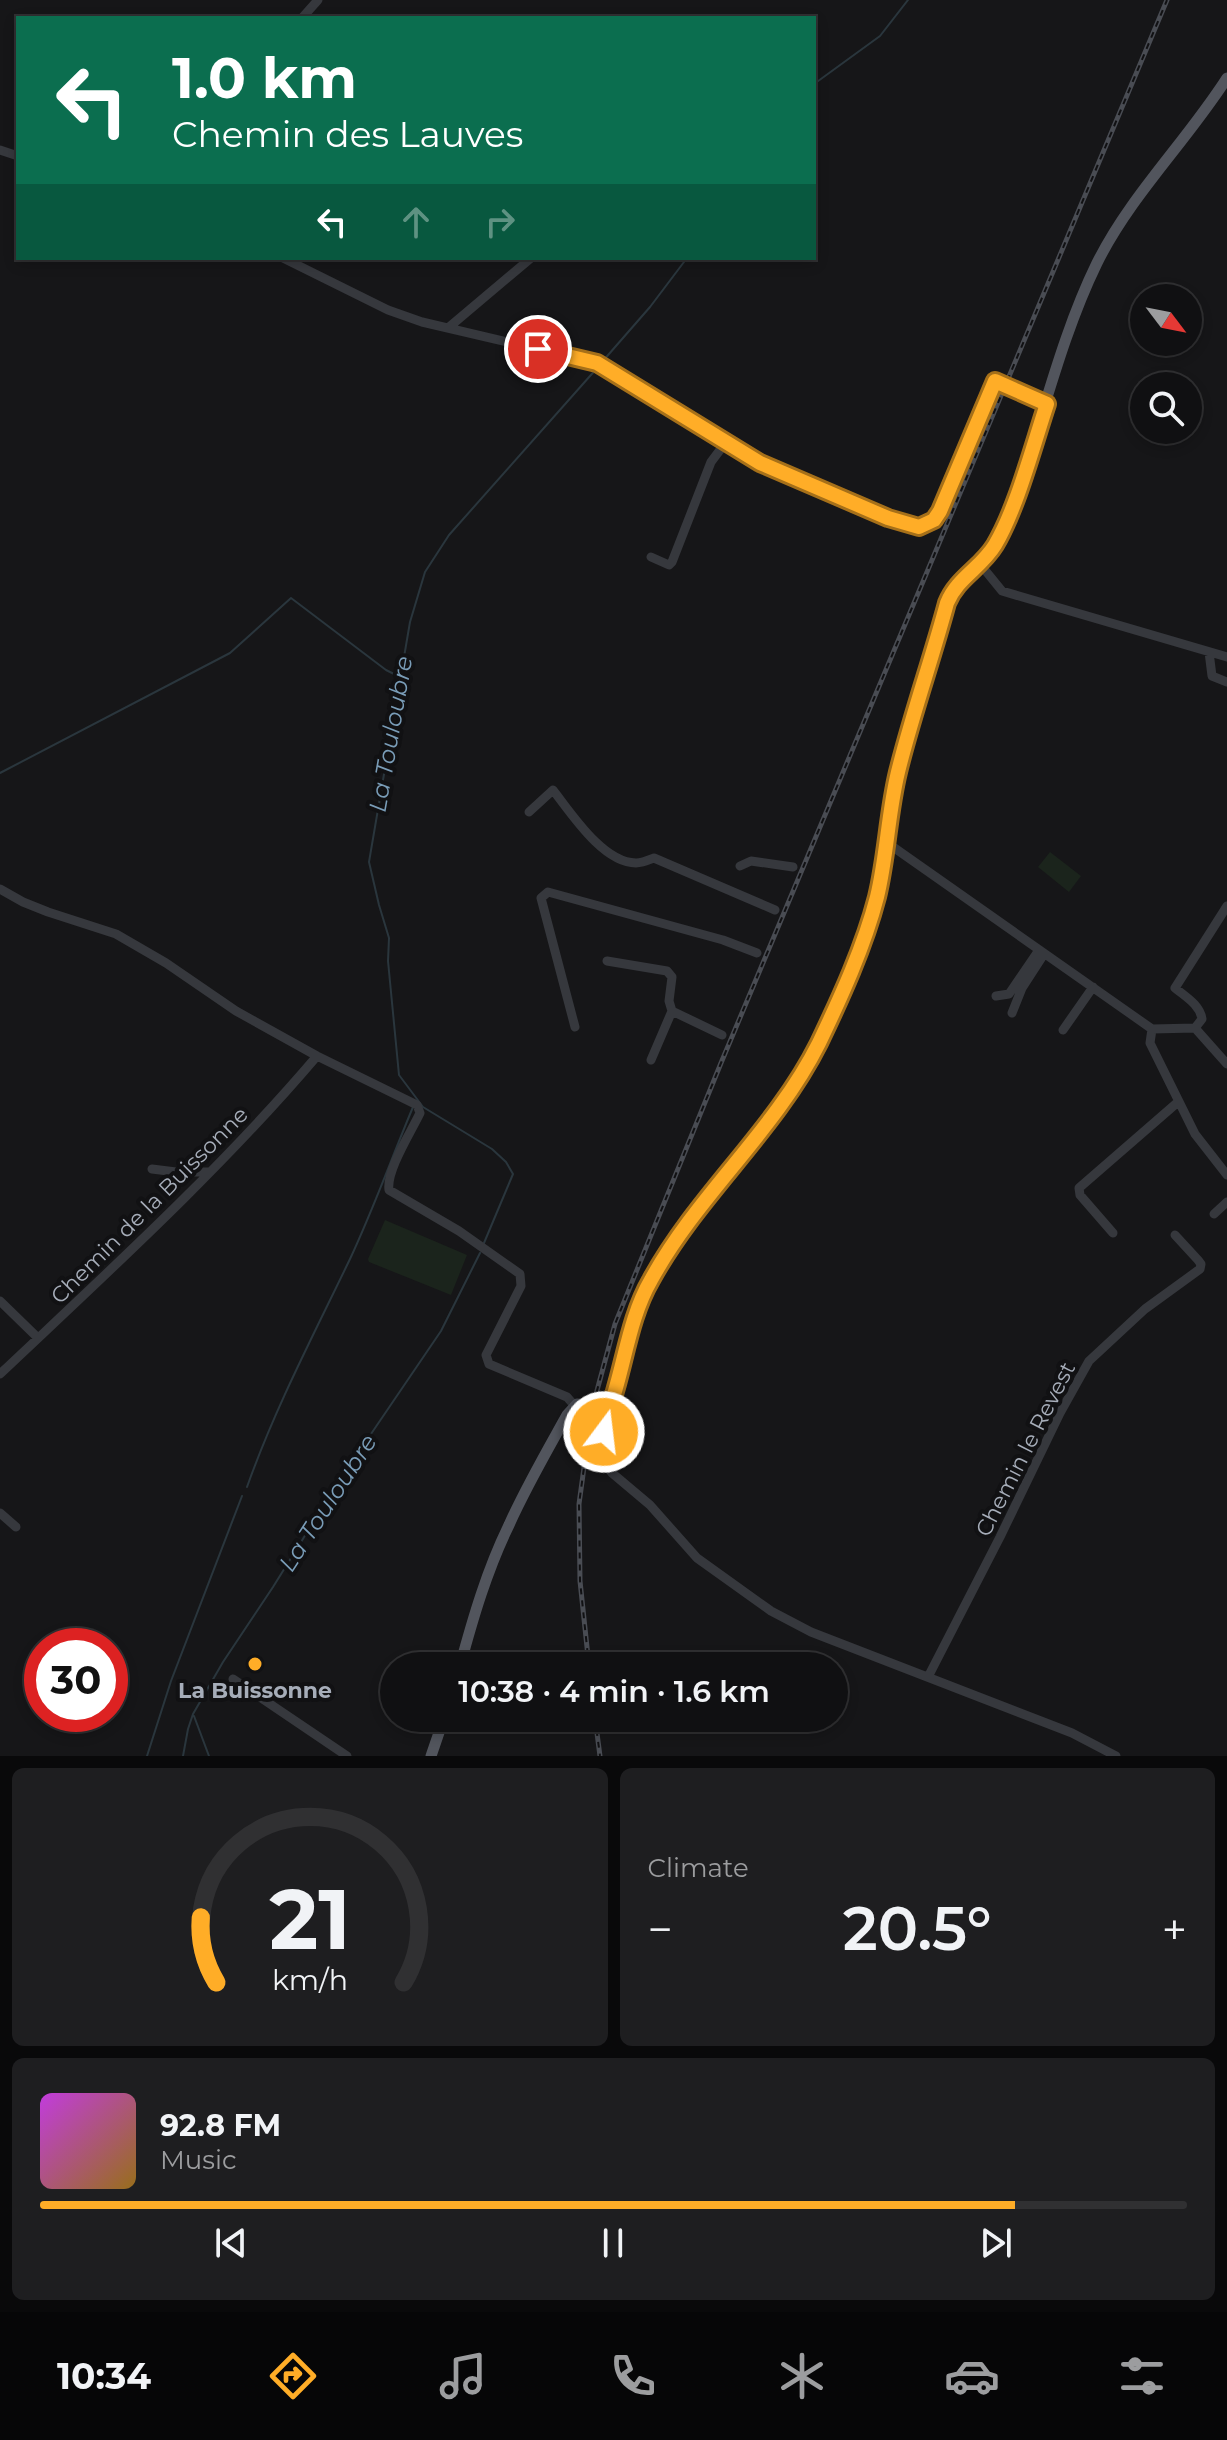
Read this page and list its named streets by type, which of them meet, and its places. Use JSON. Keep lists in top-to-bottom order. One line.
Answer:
{"streets":{"street":["Chemin de la Buissonne","Chemin le Revest"]},"water":["La Touloubre"],"places":["La Buissonne"],"north":"bottom right","page":{"turn":["1.0 km","Chemin des Lauves"],"limit":"30","trip":"10:38 · 4 min · 1.6 km","tile":"Climate","heat":["−","20.5°","+"],"song":["92.8 FM","Music"],"tabs":"10:34","gauge":["21","km/h"]}}
